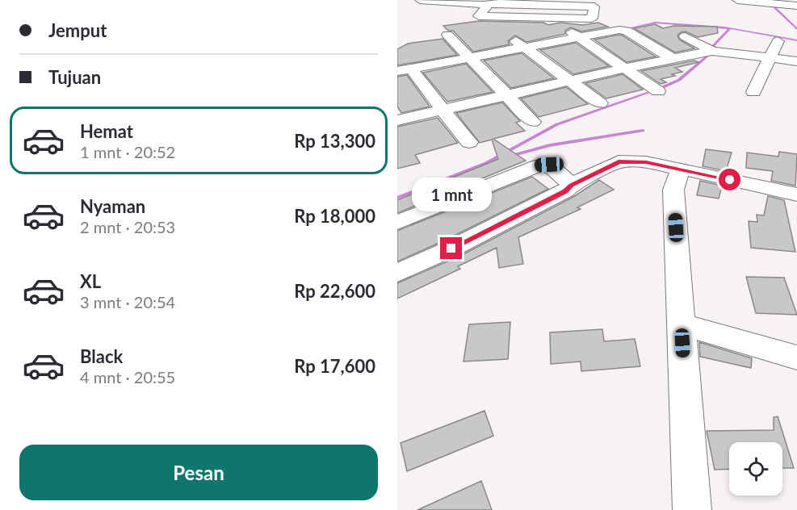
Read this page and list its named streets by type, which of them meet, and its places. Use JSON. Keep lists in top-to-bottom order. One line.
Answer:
{"page":{"banner":["Jemput","Tujuan"],"list":[{"name":"Hemat","note":"1 mnt · 20:52","value":"Rp 13,300"},{"name":"Nyaman","note":"2 mnt · 20:53","value":"Rp 18,000"},{"name":"XL","note":"3 mnt · 20:54","value":"Rp 22,600"},{"name":"Black","note":"4 mnt · 20:55","value":"Rp 17,600"}],"bubble":"1 mnt","buttons":"Pesan"}}
